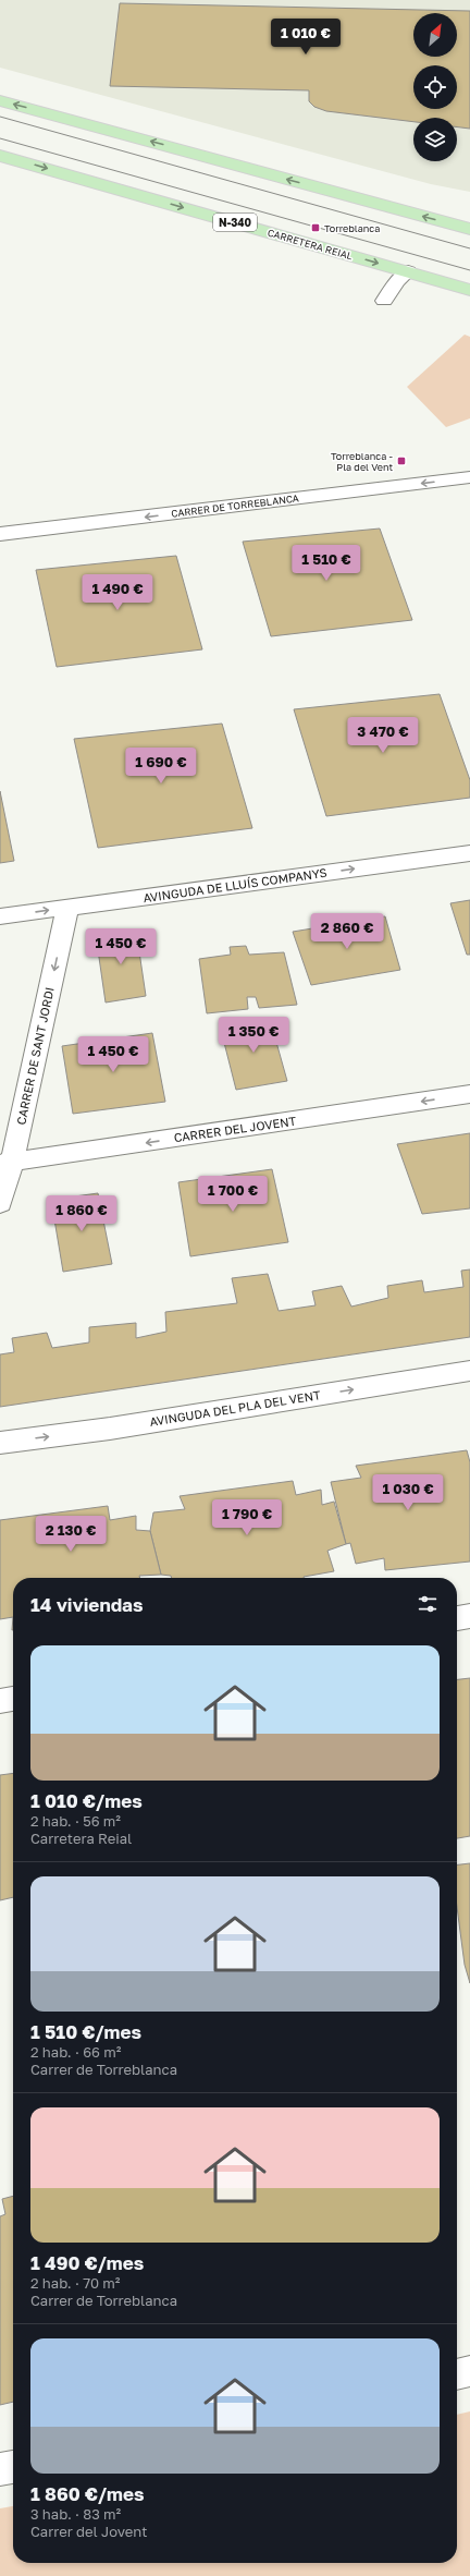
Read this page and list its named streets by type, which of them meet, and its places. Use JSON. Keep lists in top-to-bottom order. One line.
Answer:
{"streets":{"main road":["N-340","CARRETERA REIAL"],"street":["CARRER DE TORREBLANCA","AVINGUDA DE LLUÍS COMPANYS","CARRER DE SANT JORDI","CARRER DEL JOVENT","AVINGUDA DEL PLA DEL VENT"]},"crossings":[["AVINGUDA DE LLUÍS COMPANYS","CARRER DE SANT JORDI"],["CARRER DE SANT JORDI","CARRER DEL JOVENT"]],"one_way":["CARRER DE TORREBLANCA","AVINGUDA DE LLUÍS COMPANYS","CARRER DE SANT JORDI","CARRER DEL JOVENT","AVINGUDA DEL PLA DEL VENT"],"places":{"transit":["Torreblanca","Torreblanca - Pla del Vent"]},"north":"top right","page":{"price":["1 010 €","1 510 €","1 490 €","3 470 €","1 690 €","2 860 €","1 450 €","1 350 €","1 450 €","1 700 €","1 860 €","1 030 €","1 790 €","2 130 €"],"heading":"14 viviendas","list":[{"name":"1 010 €/mes","note":"2 hab. · 56 m² · Carretera Reial"},{"name":"1 510 €/mes","note":"2 hab. · 66 m² · Carrer de Torreblanca"},{"name":"1 490 €/mes","note":"2 hab. · 70 m² · Carrer de Torreblanca"},{"name":"1 860 €/mes","note":"3 hab. · 83 m² · Carrer del Jovent"}]}}
